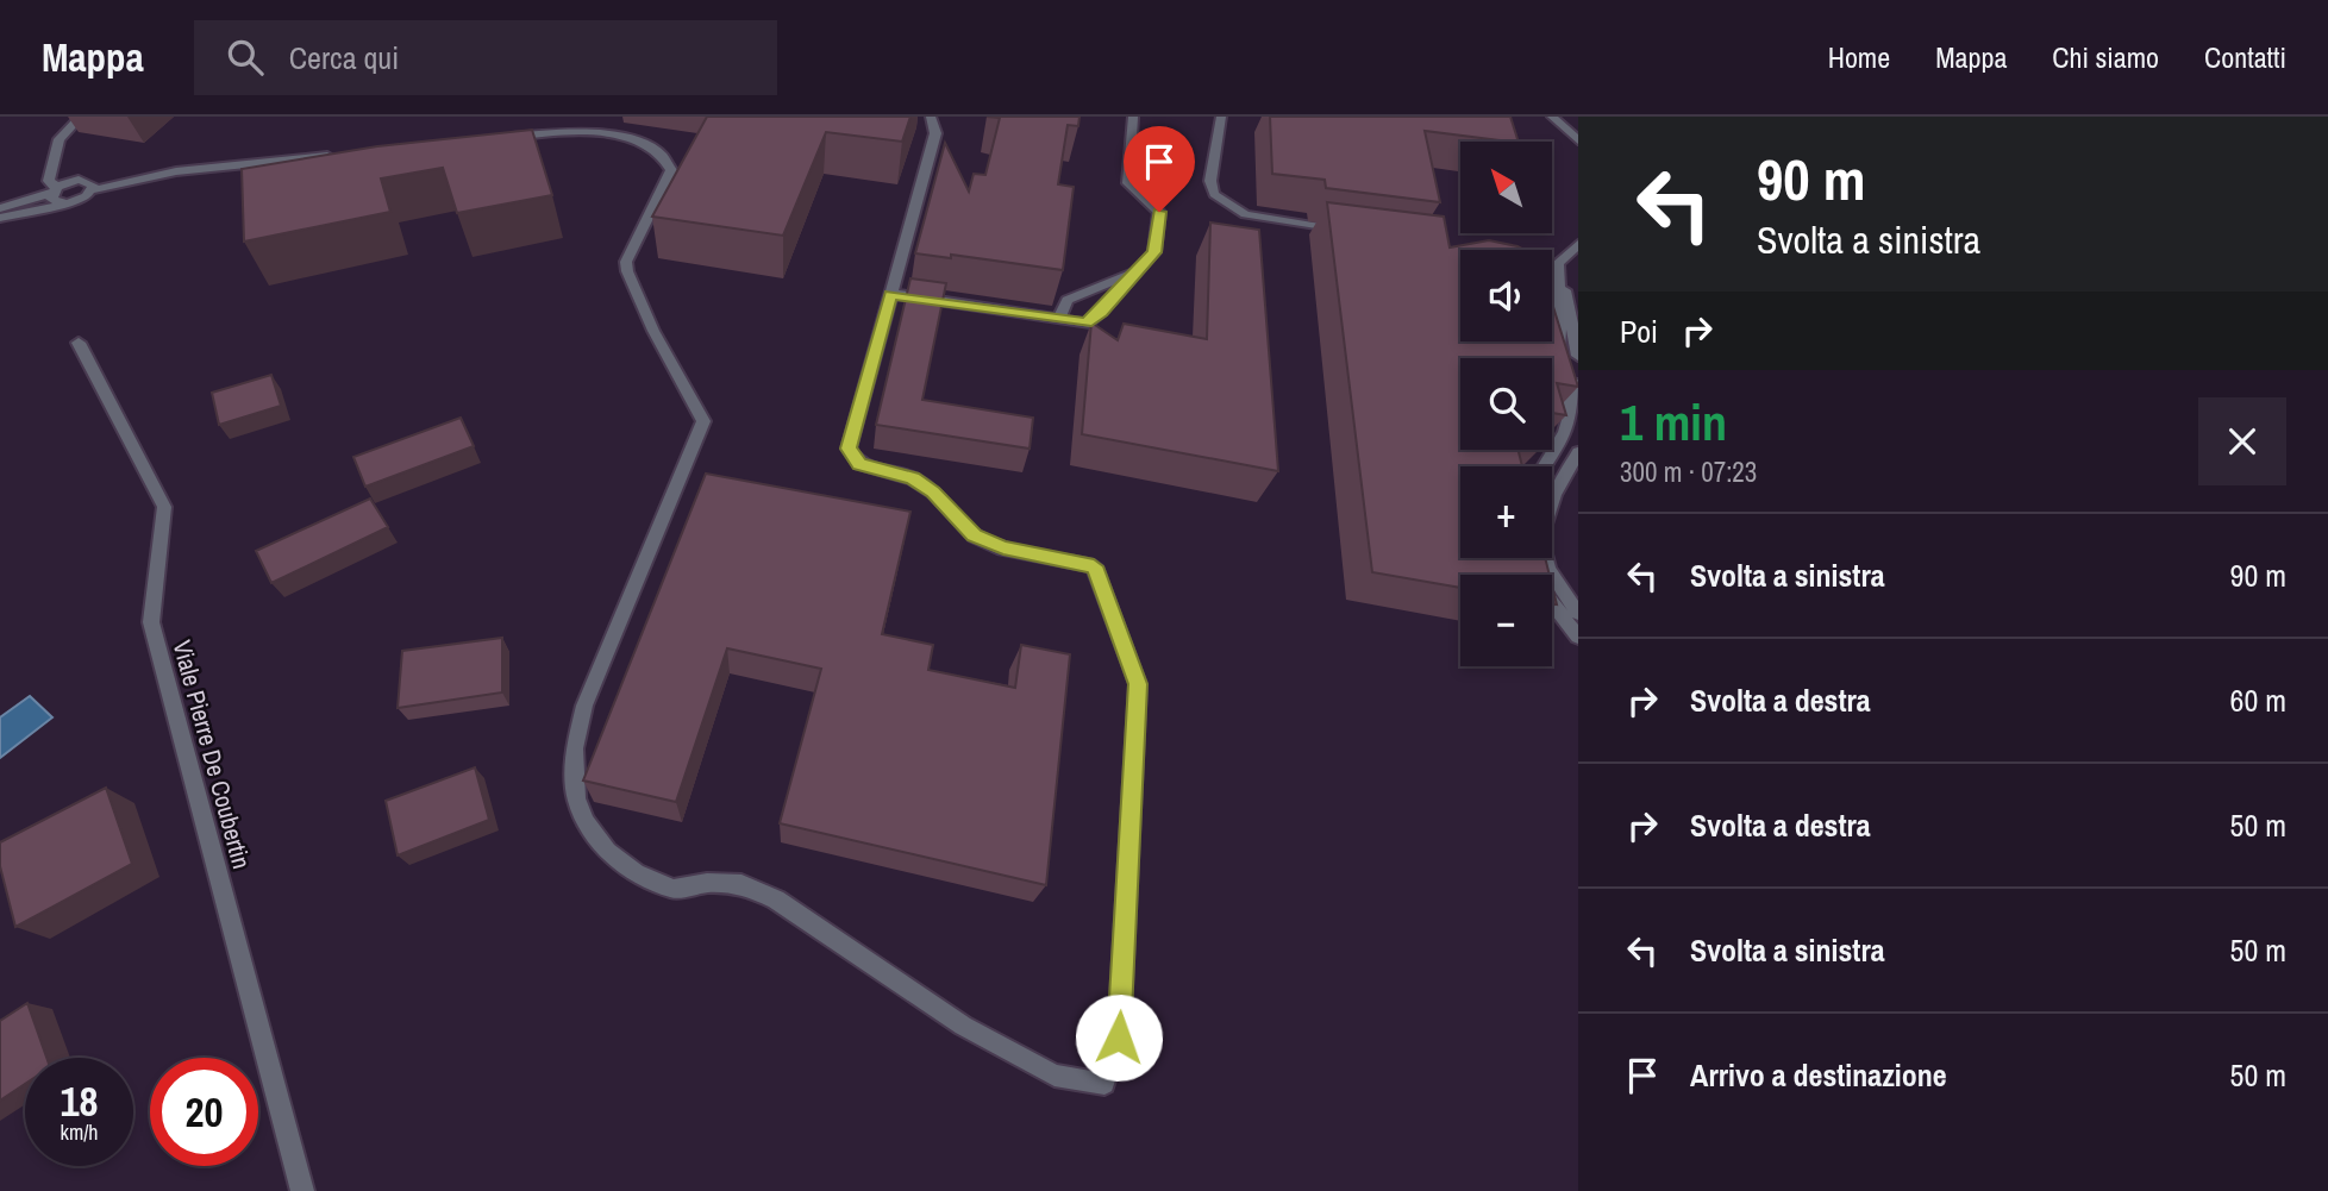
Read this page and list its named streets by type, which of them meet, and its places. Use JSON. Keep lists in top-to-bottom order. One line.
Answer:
{"streets":{"street":["Viale Pierre De Coubertin"]},"north":"top left","page":{"header":"Mappa","search":"Cerca qui","nav":["Home","Mappa","Chi siamo","Contatti"],"turn":["90 m","Svolta a sinistra"],"map_buttons":["+","−"],"then":"Poi","heading":["1 min","300 m · 07:23"],"list":[{"name":"Svolta a sinistra","value":"90 m"},{"name":"Svolta a destra","value":"60 m"},{"name":"Svolta a destra","value":"50 m"},{"name":"Svolta a sinistra","value":"50 m"},{"name":"Arrivo a destinazione","value":"50 m"}],"speed":"18 km/h","limit":"20"}}
